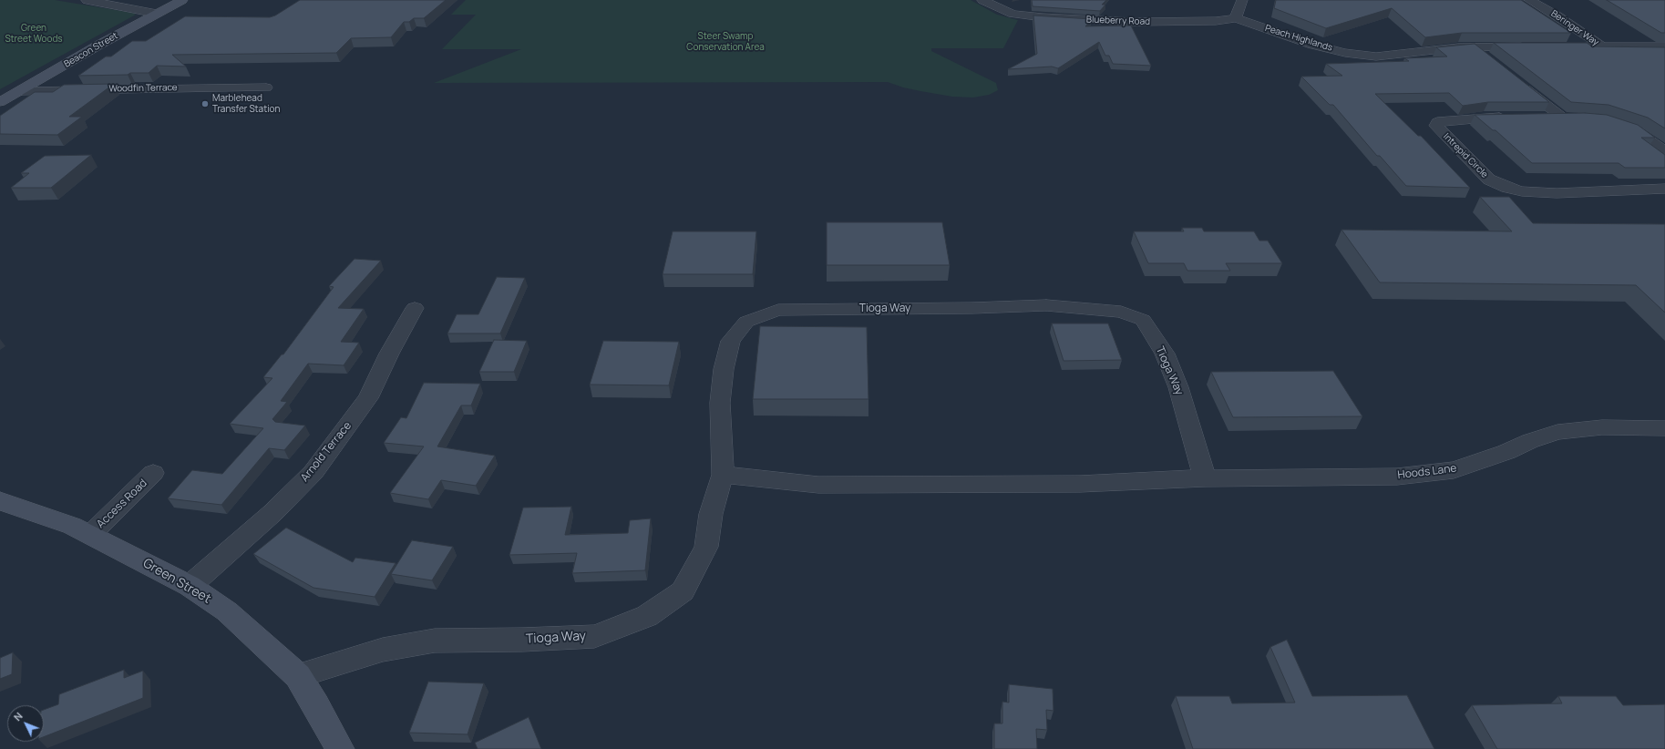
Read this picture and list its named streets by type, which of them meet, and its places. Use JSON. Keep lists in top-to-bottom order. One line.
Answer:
{"streets":{"street":["Blueberry Road","Beringer Way","Peach Highlands","Beacon Street","Woodfin Terrace","Intrepid Circle","Tioga Way","Arnold Terrace","Hoods Lane","Access Road","Green Street"]},"crossings":[["Blueberry Road","Peach Highlands"],["Beacon Street","Woodfin Terrace"],["Tioga Way","Hoods Lane"],["Tioga Way","Green Street"],["Arnold Terrace","Green Street"],["Access Road","Green Street"]],"parks":["Green Street Woods","Steer Swamp Conservation Area"],"places":["Marblehead Transfer Station"],"north":"top left"}
